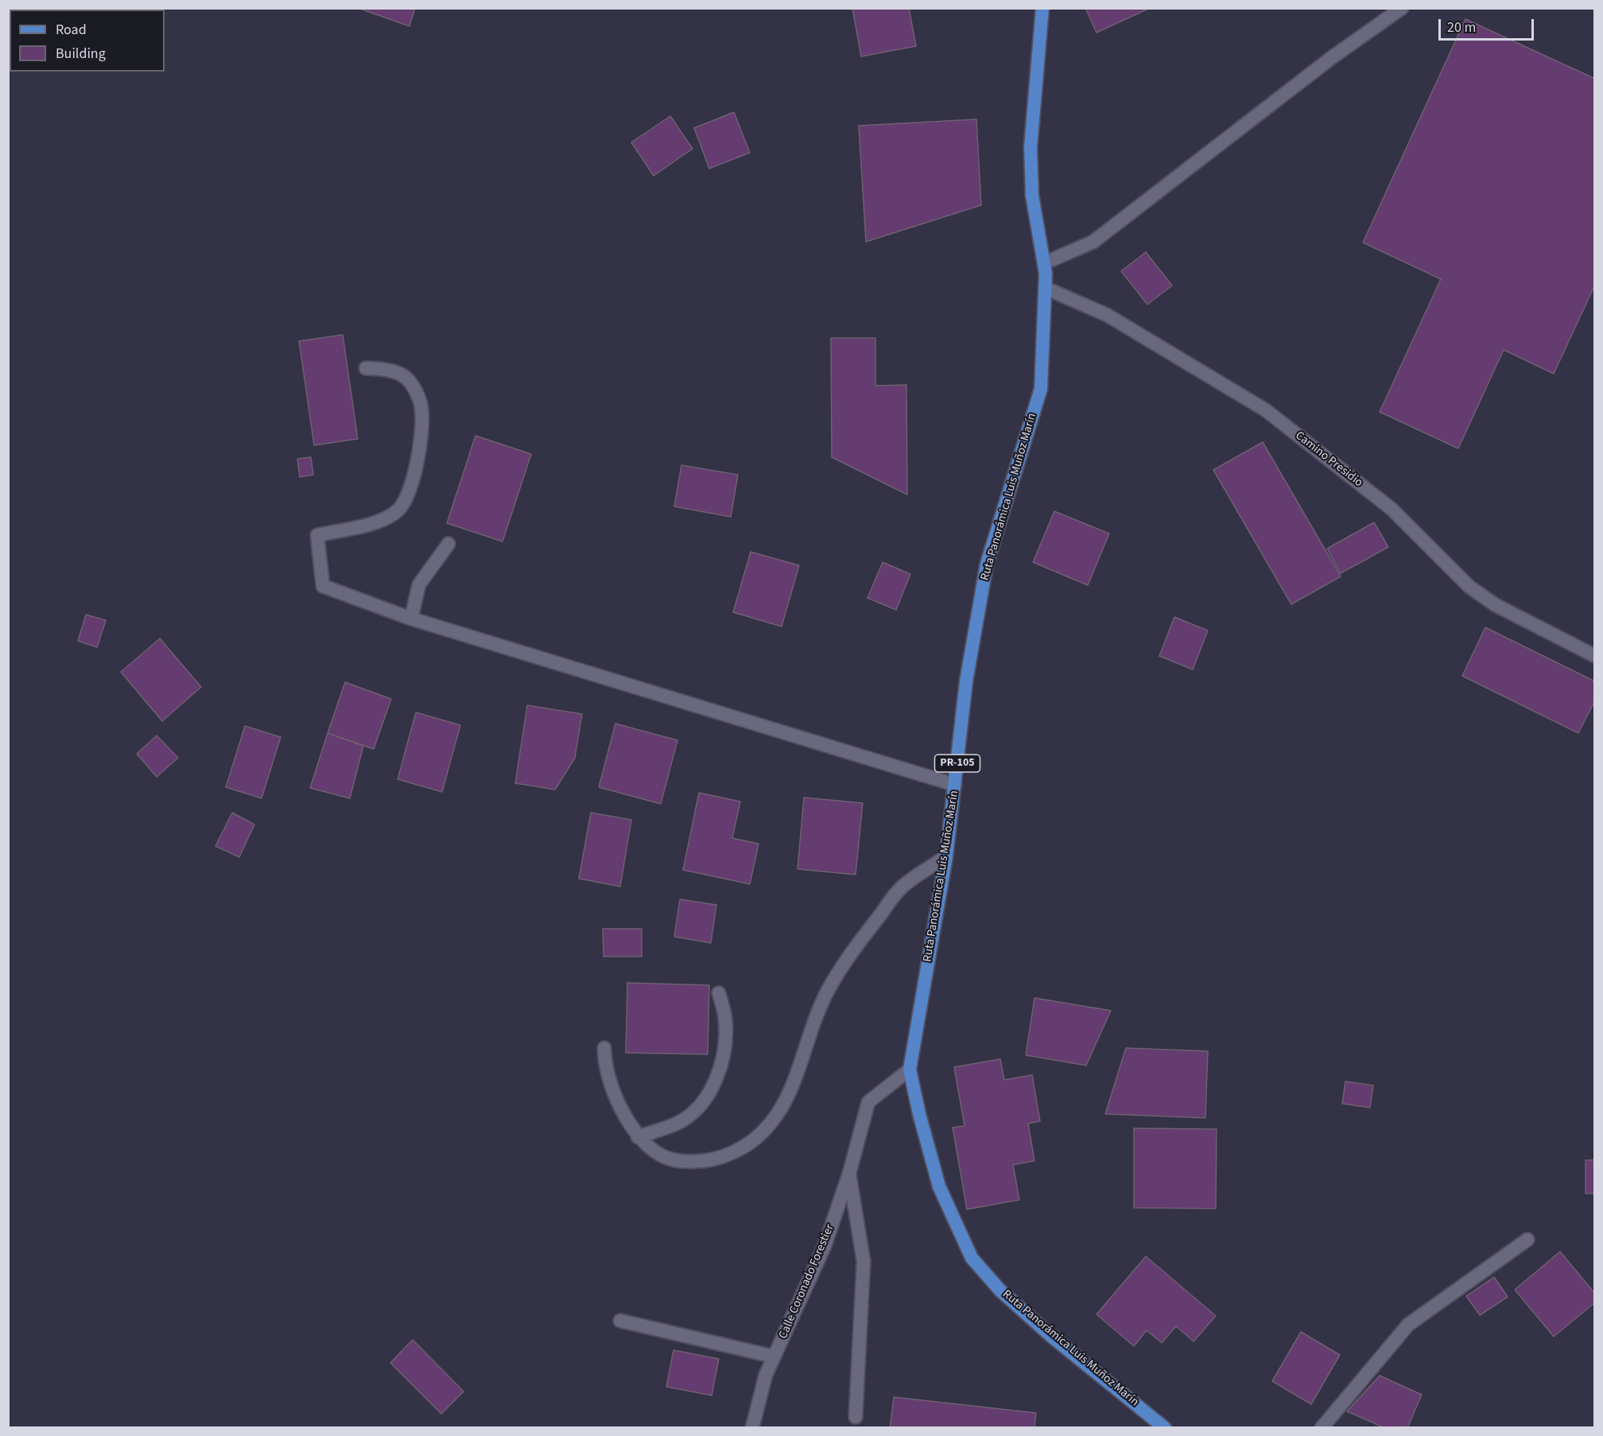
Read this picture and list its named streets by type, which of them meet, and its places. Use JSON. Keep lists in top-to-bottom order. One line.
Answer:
{"streets":{"main road":["Ruta Panorámica Luis Muñoz Marín","PR-105"],"street":["Camino Presidio","Calle Coronado Forestier"]},"crossings":[["Camino Presidio","Ruta Panorámica Luis Muñoz Marín"],["Ruta Panorámica Luis Muñoz Marín","Calle Coronado Forestier"]],"legend":["Road","Building"],"scale_bar":"20 m"}
